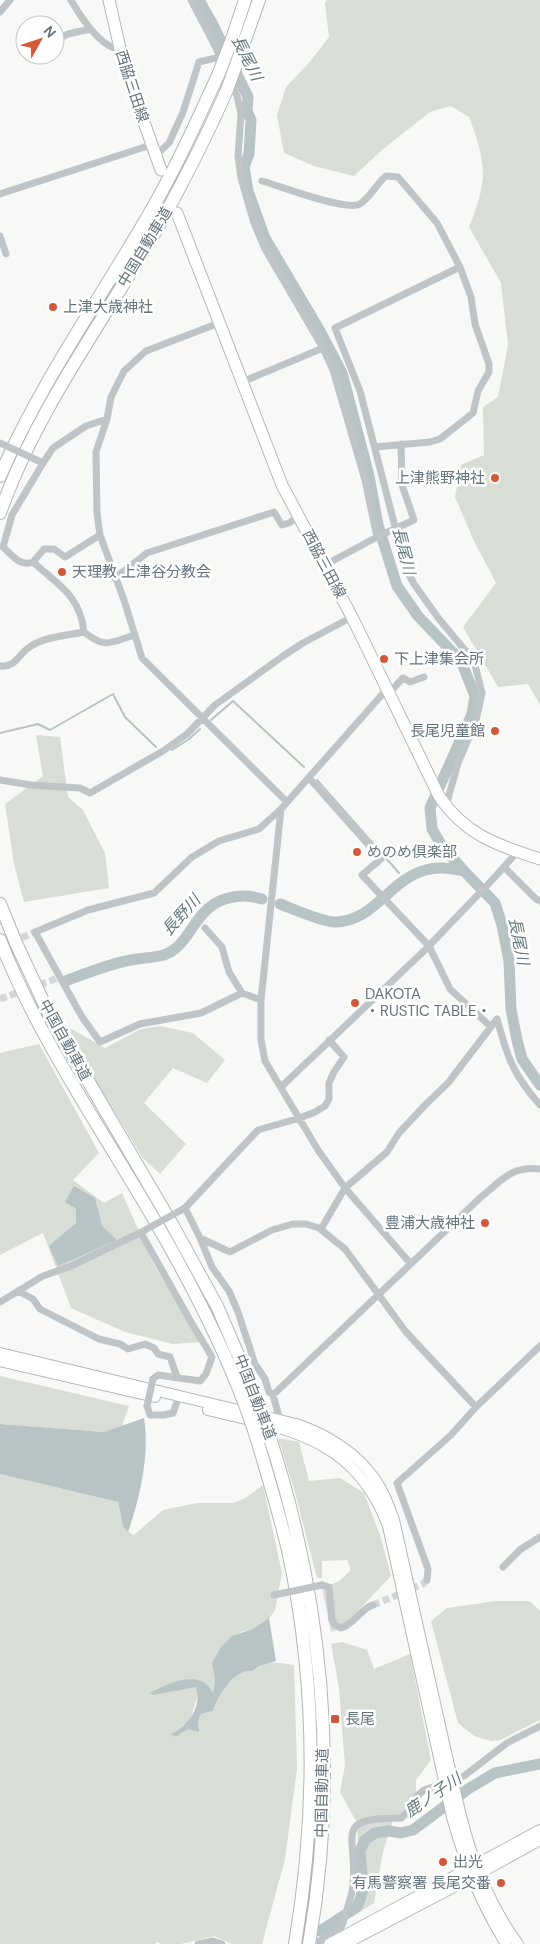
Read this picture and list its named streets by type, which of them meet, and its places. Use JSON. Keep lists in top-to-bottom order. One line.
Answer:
{"streets":{"highway":["中国自動車道"],"main road":["西脇三田線"]},"water":["長尾川","長野川","鹿ノ子川"],"places":{"other":["上津大歳神社","上津熊野神社","天理教 上津谷分教会","下上津集会所","長尾児童館","めのめ倶楽部","DAKOTA ・RUSTIC TABLE・","豊浦大歳神社","出光","有馬警察署 長尾交番"],"transit":["長尾"]},"north":"top right"}
